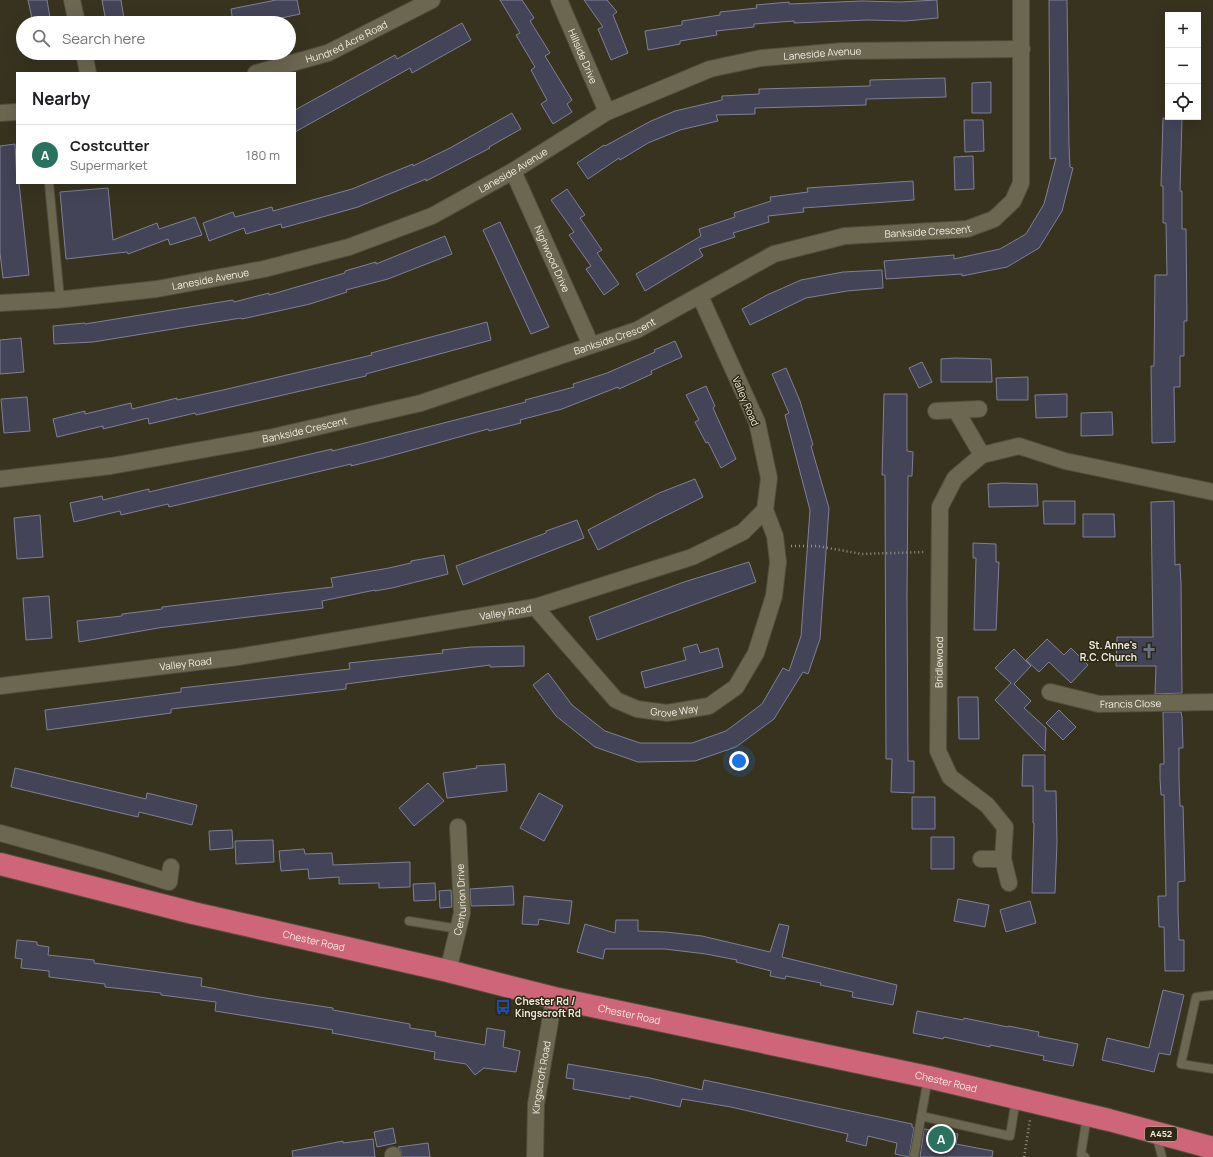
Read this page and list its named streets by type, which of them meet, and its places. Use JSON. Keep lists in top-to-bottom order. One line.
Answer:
{"streets":{"highway":["Chester Road","A452"],"street":["Hundred Acre Road","Laneside Avenue","Hillside Drive","Bankside Crescent","Nighwood Drive","Valley Road","Bridlewood","Francis Close","Grove Way","Centurion Drive","Kingscroft Road"]},"crossings":[["Laneside Avenue","Hillside Drive"],["Laneside Avenue","Bankside Crescent"],["Laneside Avenue","Nighwood Drive"],["Bankside Crescent","Nighwood Drive"],["Bankside Crescent","Valley Road"],["Valley Road","Grove Way"],["Centurion Drive","Chester Road"],["Chester Road","Kingscroft Road"]],"places":{"church":["St. Anne's R.C. Church"],"bus stop":["Chester Rd / Kingscroft Rd"]},"page":{"map_buttons":["+","−"],"search":"Search here","heading":"Nearby","list":[{"mark":"A","name":"Costcutter","note":"Supermarket","value":"180 m"}],"pins":"A"}}
